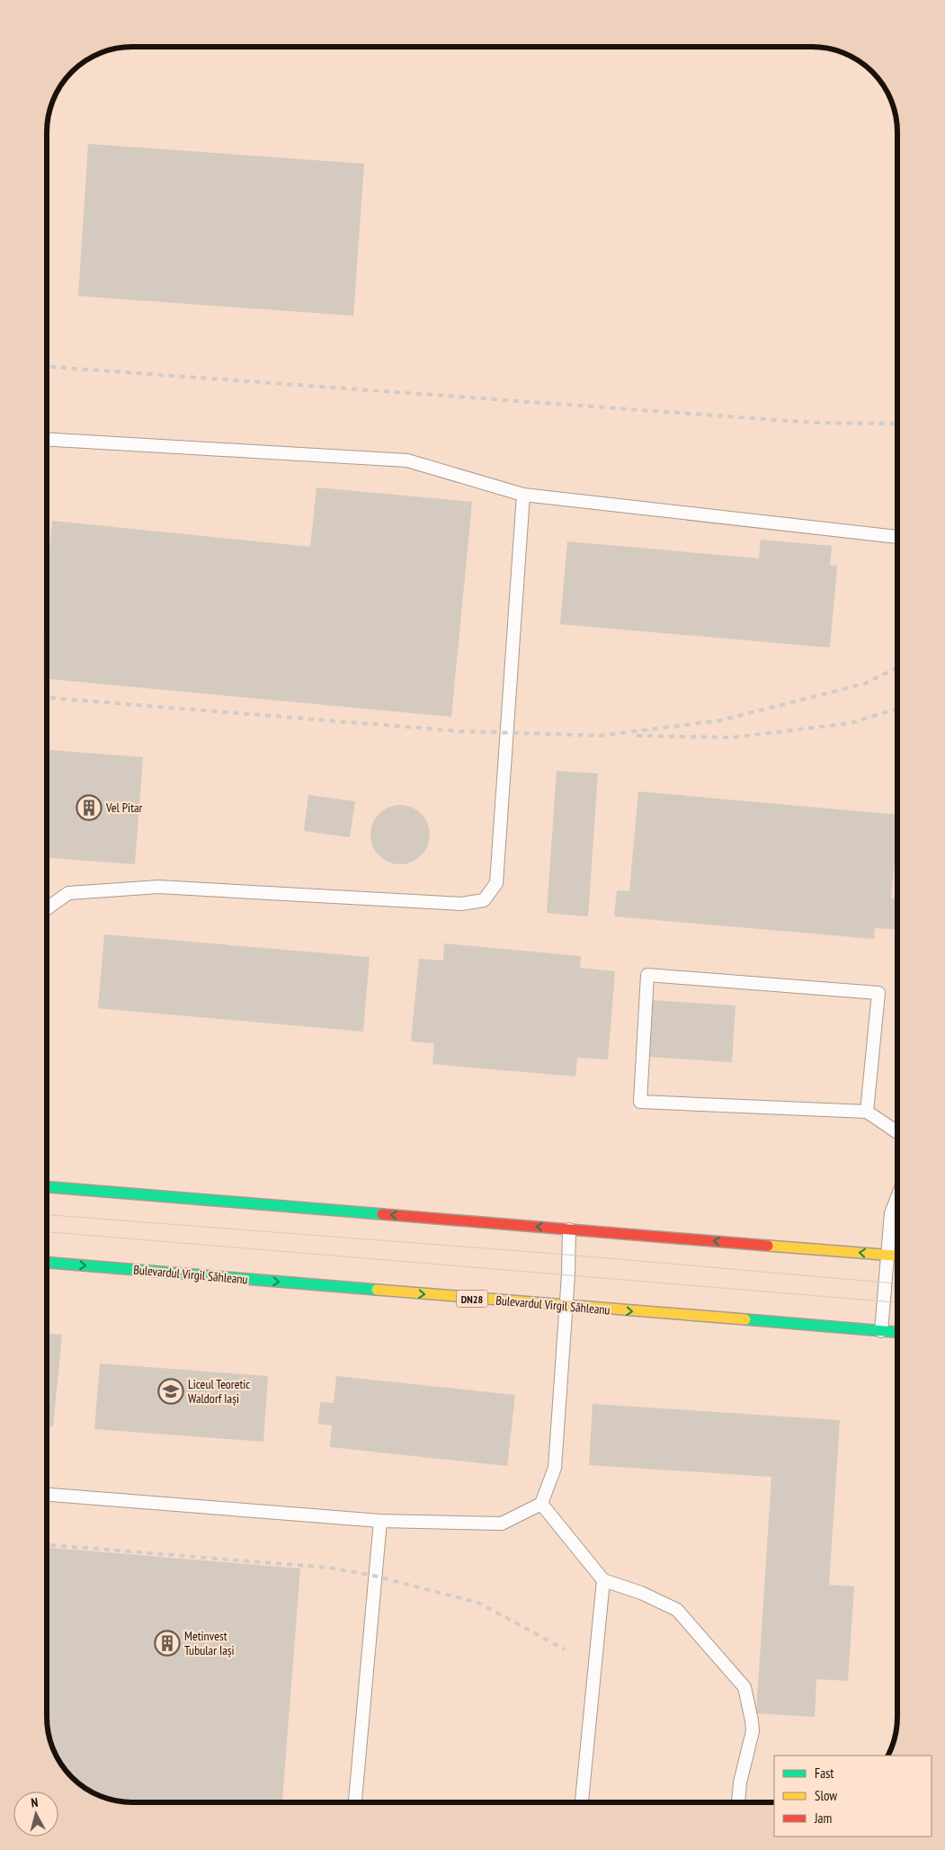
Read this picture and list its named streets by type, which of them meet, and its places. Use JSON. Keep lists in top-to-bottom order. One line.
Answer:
{"streets":{"main road":["Bulevardul Virgil Săhleanu","DN28"]},"places":{"building":["Vel Pitar","Metinvest Tubular Iași"],"school or university":["Liceul Teoretic Waldorf Iași"]},"legend":["Fast","Slow","Jam"],"north":"top"}
